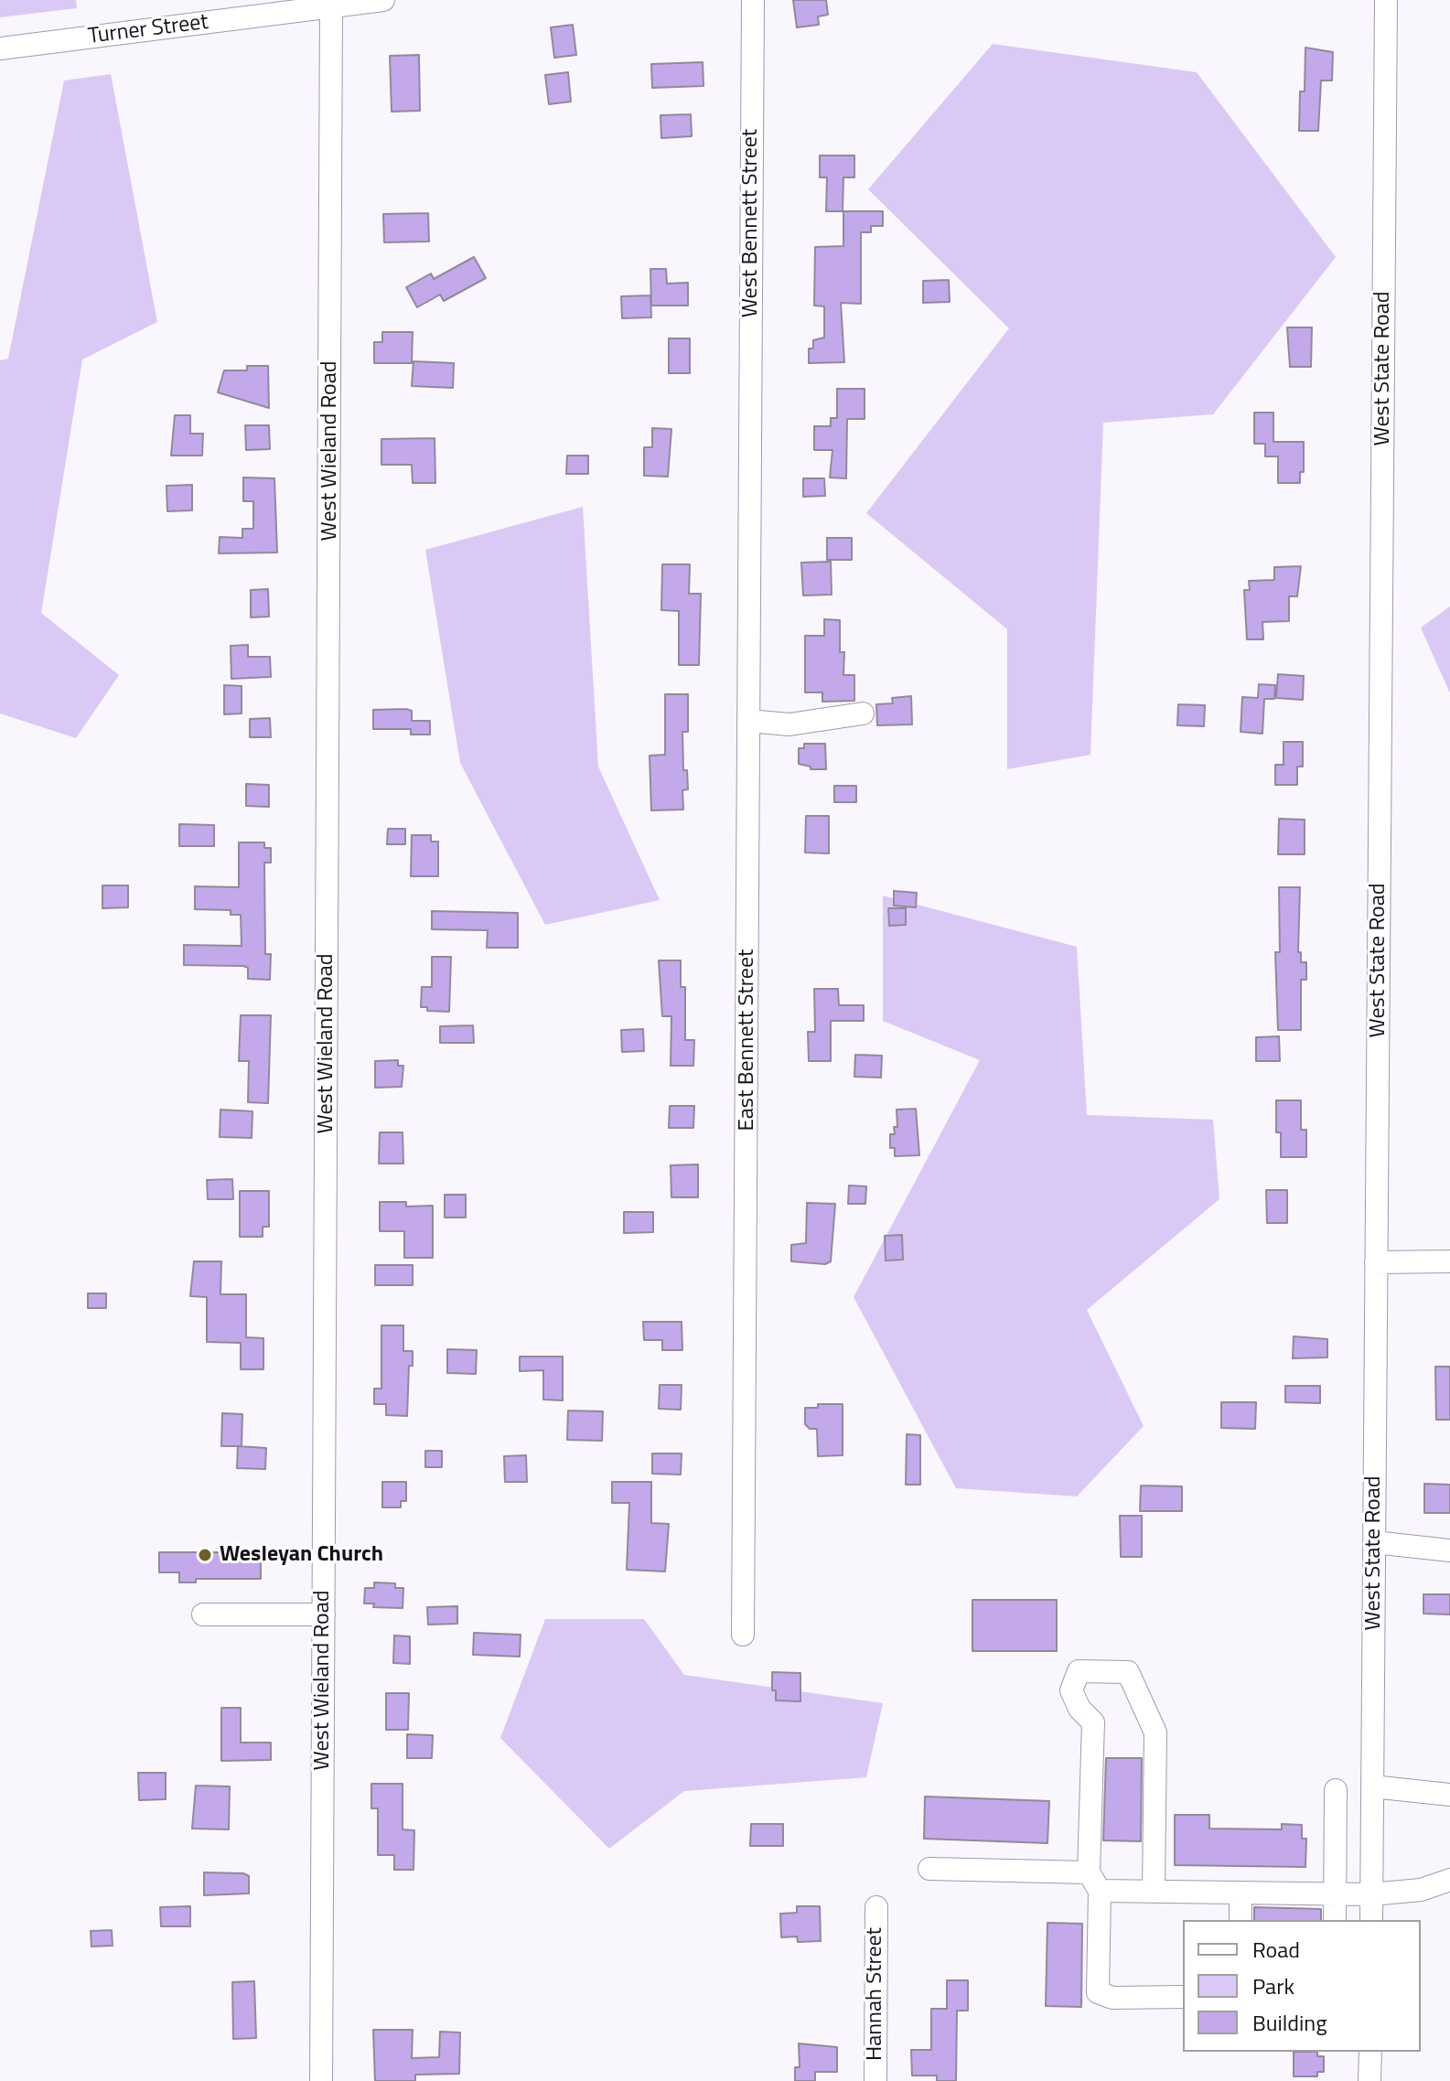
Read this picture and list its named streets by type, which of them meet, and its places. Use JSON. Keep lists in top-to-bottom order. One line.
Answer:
{"streets":{"street":["Turner Street","West Bennett Street","West State Road","West Wieland Road","East Bennett Street","Hannah Street"]},"crossings":[["Turner Street","West Wieland Road"],["West Bennett Street","East Bennett Street"]],"places":["Wesleyan Church"],"legend":["Road","Park","Building"]}
